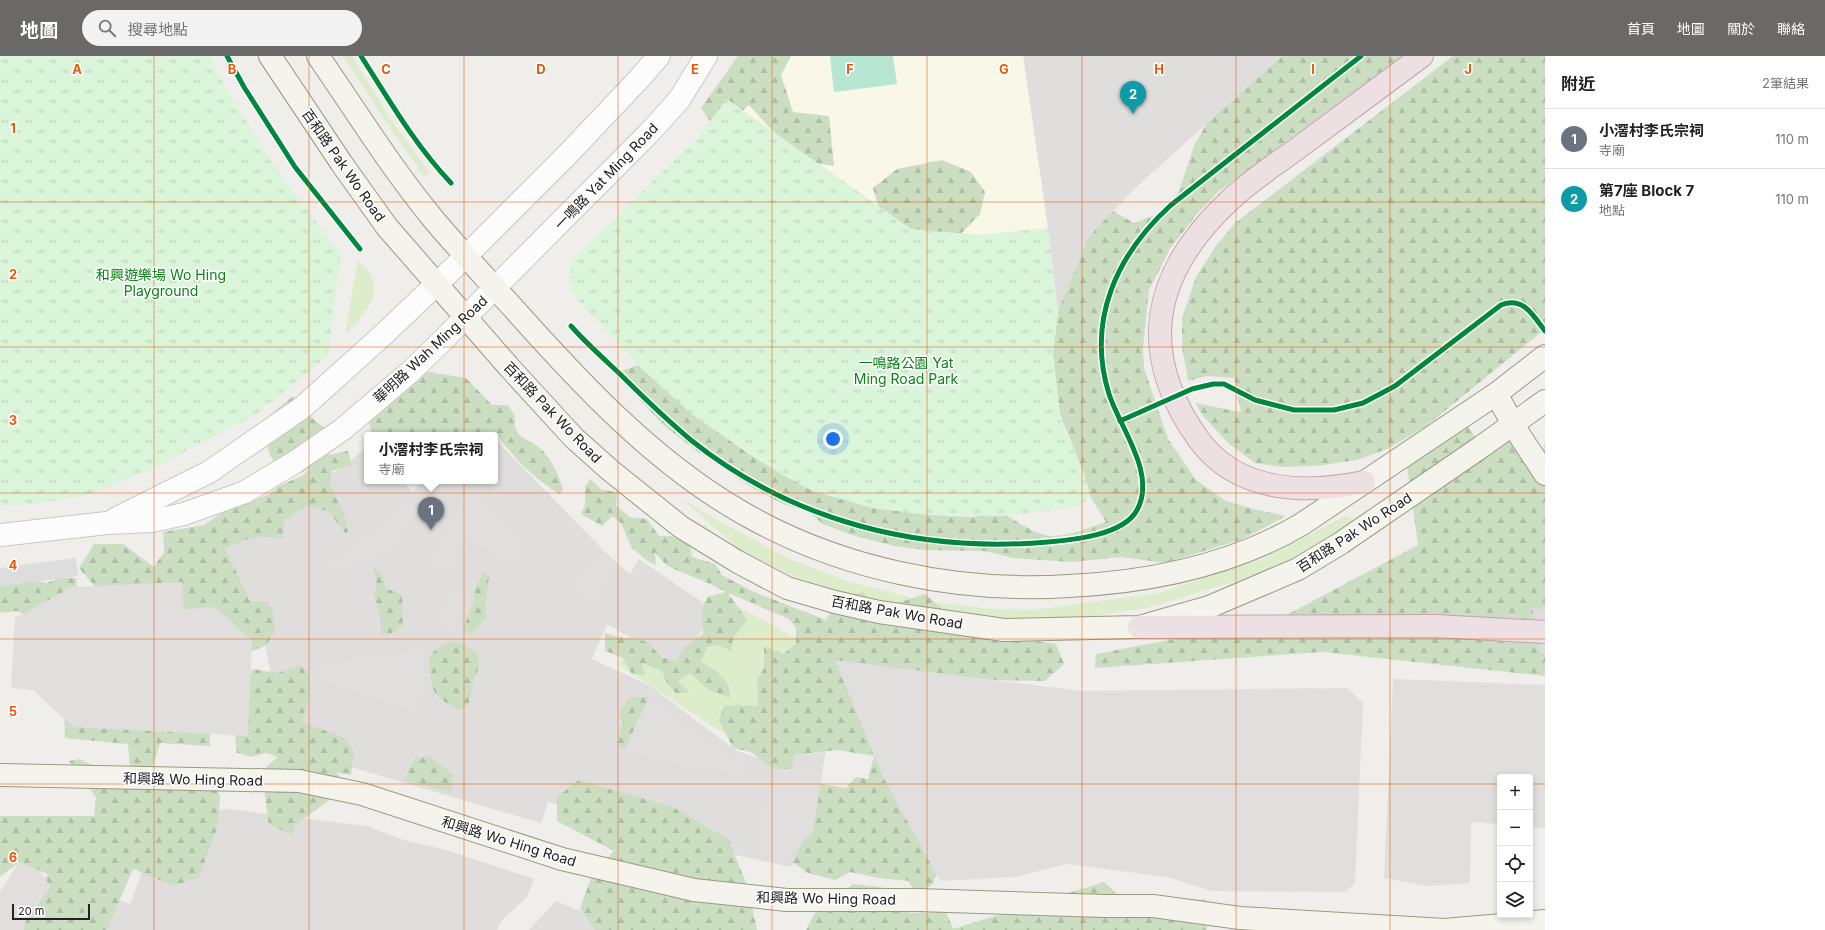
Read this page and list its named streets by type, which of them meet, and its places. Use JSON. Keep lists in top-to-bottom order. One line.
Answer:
{"streets":{"main road":["百和路 Pak Wo Road","和興路 Wo Hing Road"],"street":["一鳴路 Yat Ming Road","華明路 Wah Ming Road"]},"crossings":[["百和路 Pak Wo Road","華明路 Wah Ming Road"],["一鳴路 Yat Ming Road","華明路 Wah Ming Road"]],"parks":["和興遊樂場 Wo Hing Playground","一鳴路公園 Yat Ming Road Park"],"scale_bar":"20 m","page":{"header":"地圖","search":"搜尋地點","nav":["首頁","地圖","關於","聯絡"],"heading":["附近","2筆結果"],"pins":["2","1"],"list":[{"mark":"1","name":"小滘村李氏宗祠","note":"寺廟","value":"110 m"},{"mark":"2","name":"第7座 Block 7","note":"地點","value":"110 m"}],"popup":["小滘村李氏宗祠","寺廟"],"map_buttons":["+","−"],"scale":"20 m"},"grid":{"columns":["A","B","C","D","E","F","G","H","I","J"],"rows":["1","2","3","4","5","6"]}}
